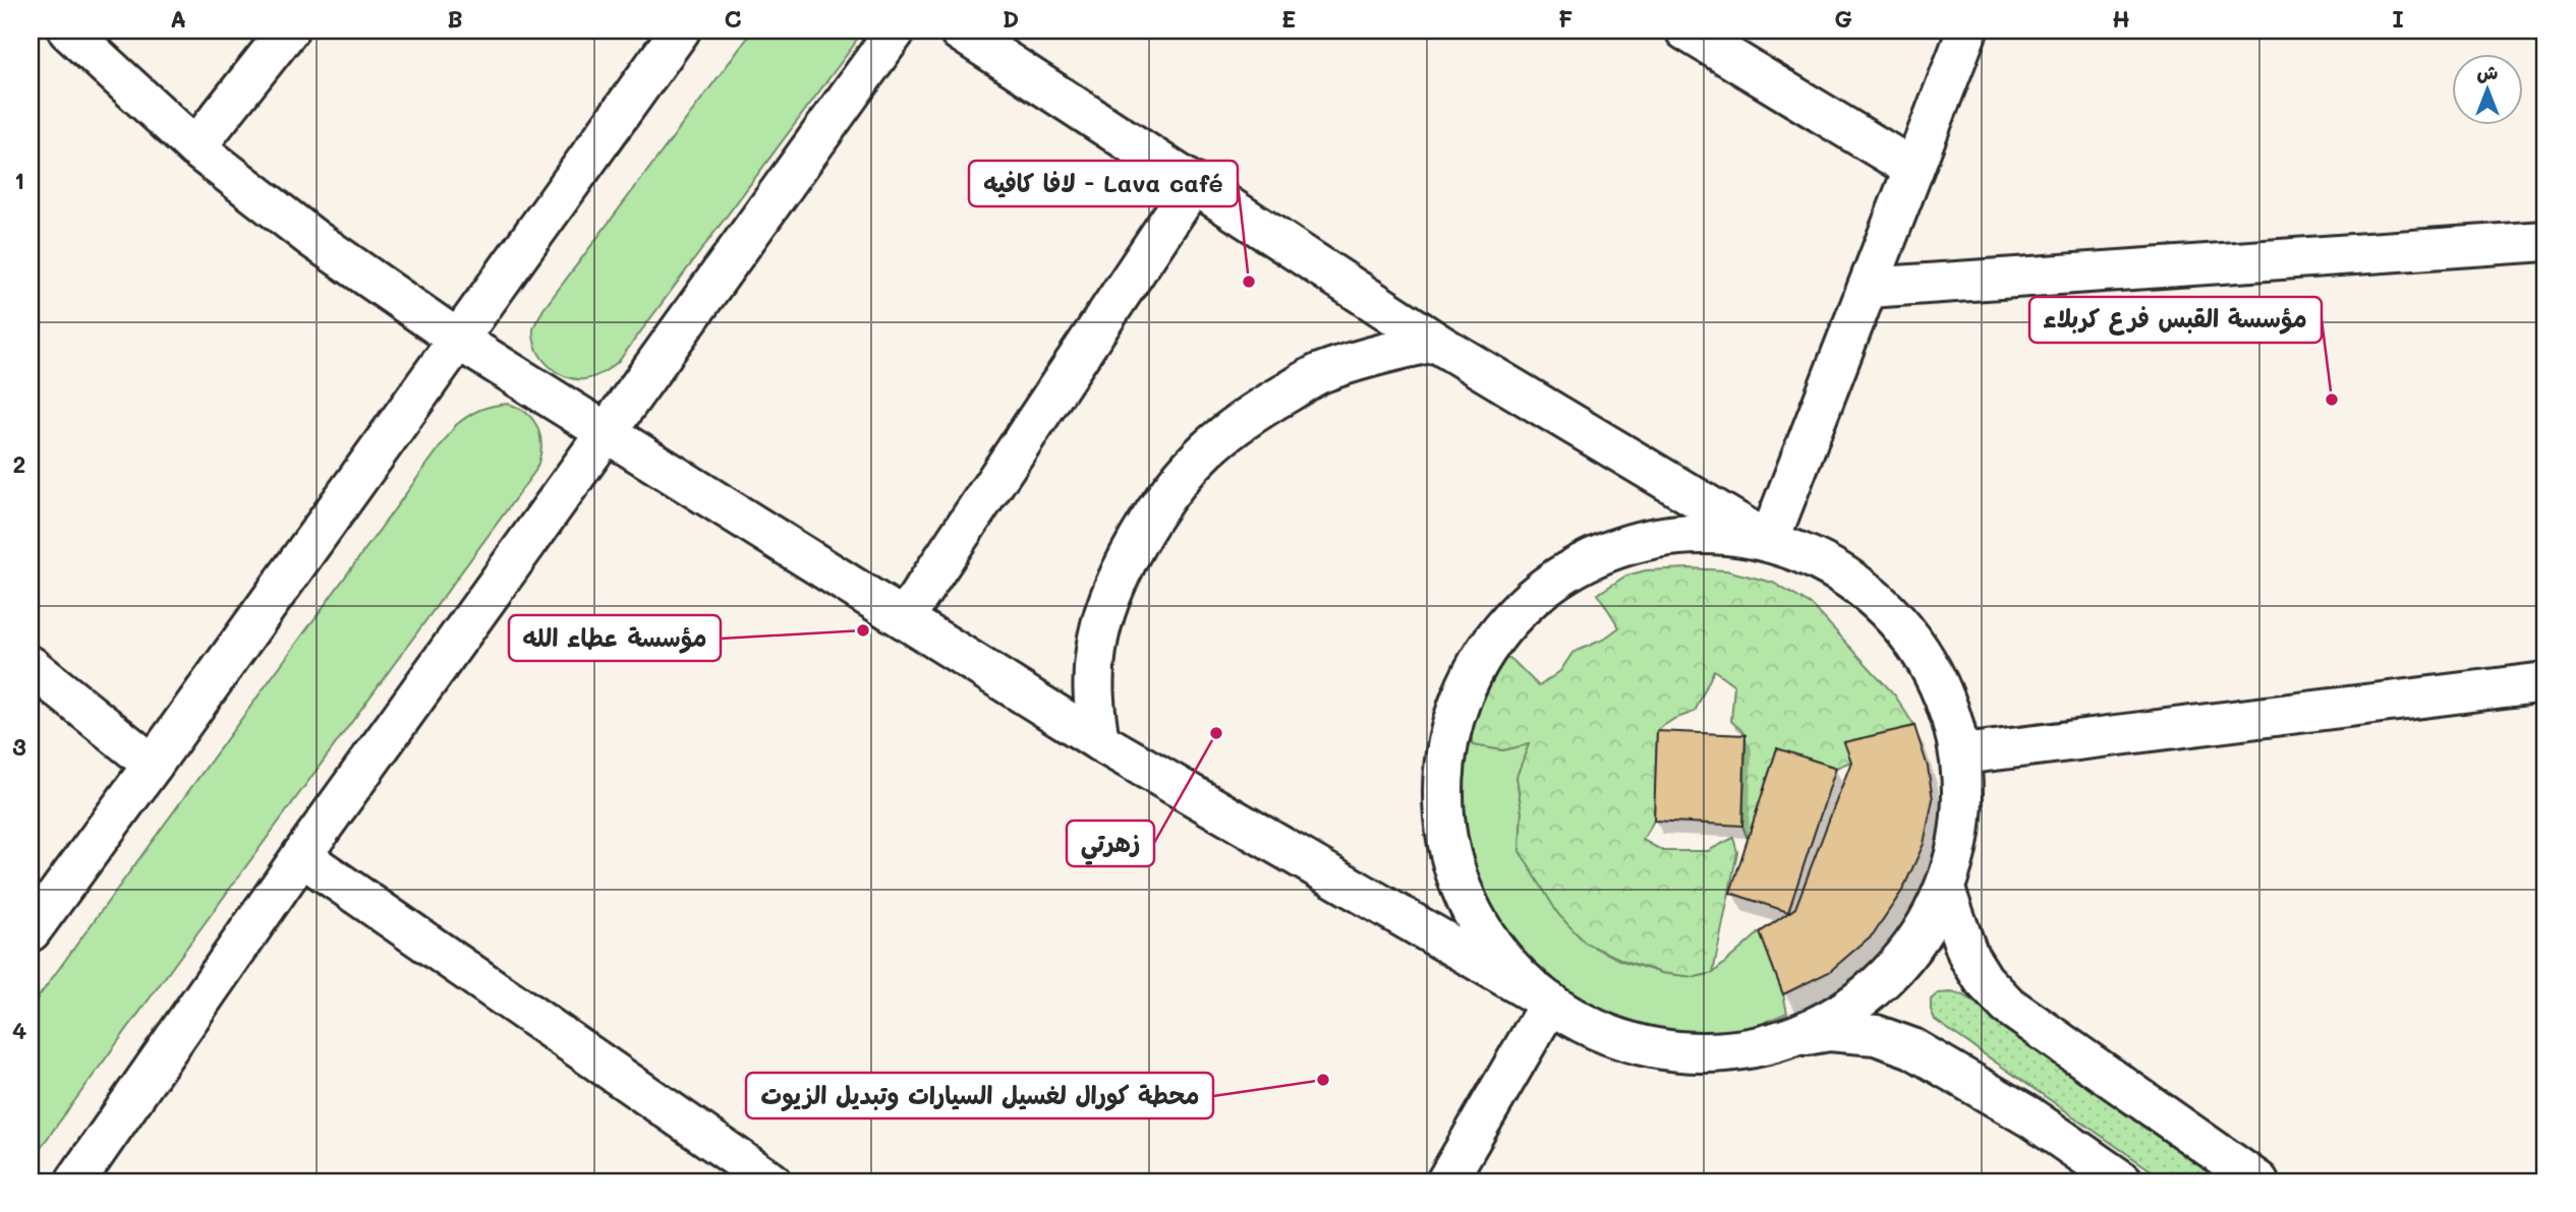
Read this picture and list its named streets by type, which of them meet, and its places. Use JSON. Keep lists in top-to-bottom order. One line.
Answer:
{"places":["لافا كافيه - Lava café","مؤسسة القبس فرع كربلاء","مؤسسة عطاء الله","زهرتي","محطة كورال لغسيل السيارات وتبديل الزيوت"],"north":"top","grid":{"columns":["A","B","C","D","E","F","G","H","I"],"rows":["1","2","3","4"]}}
